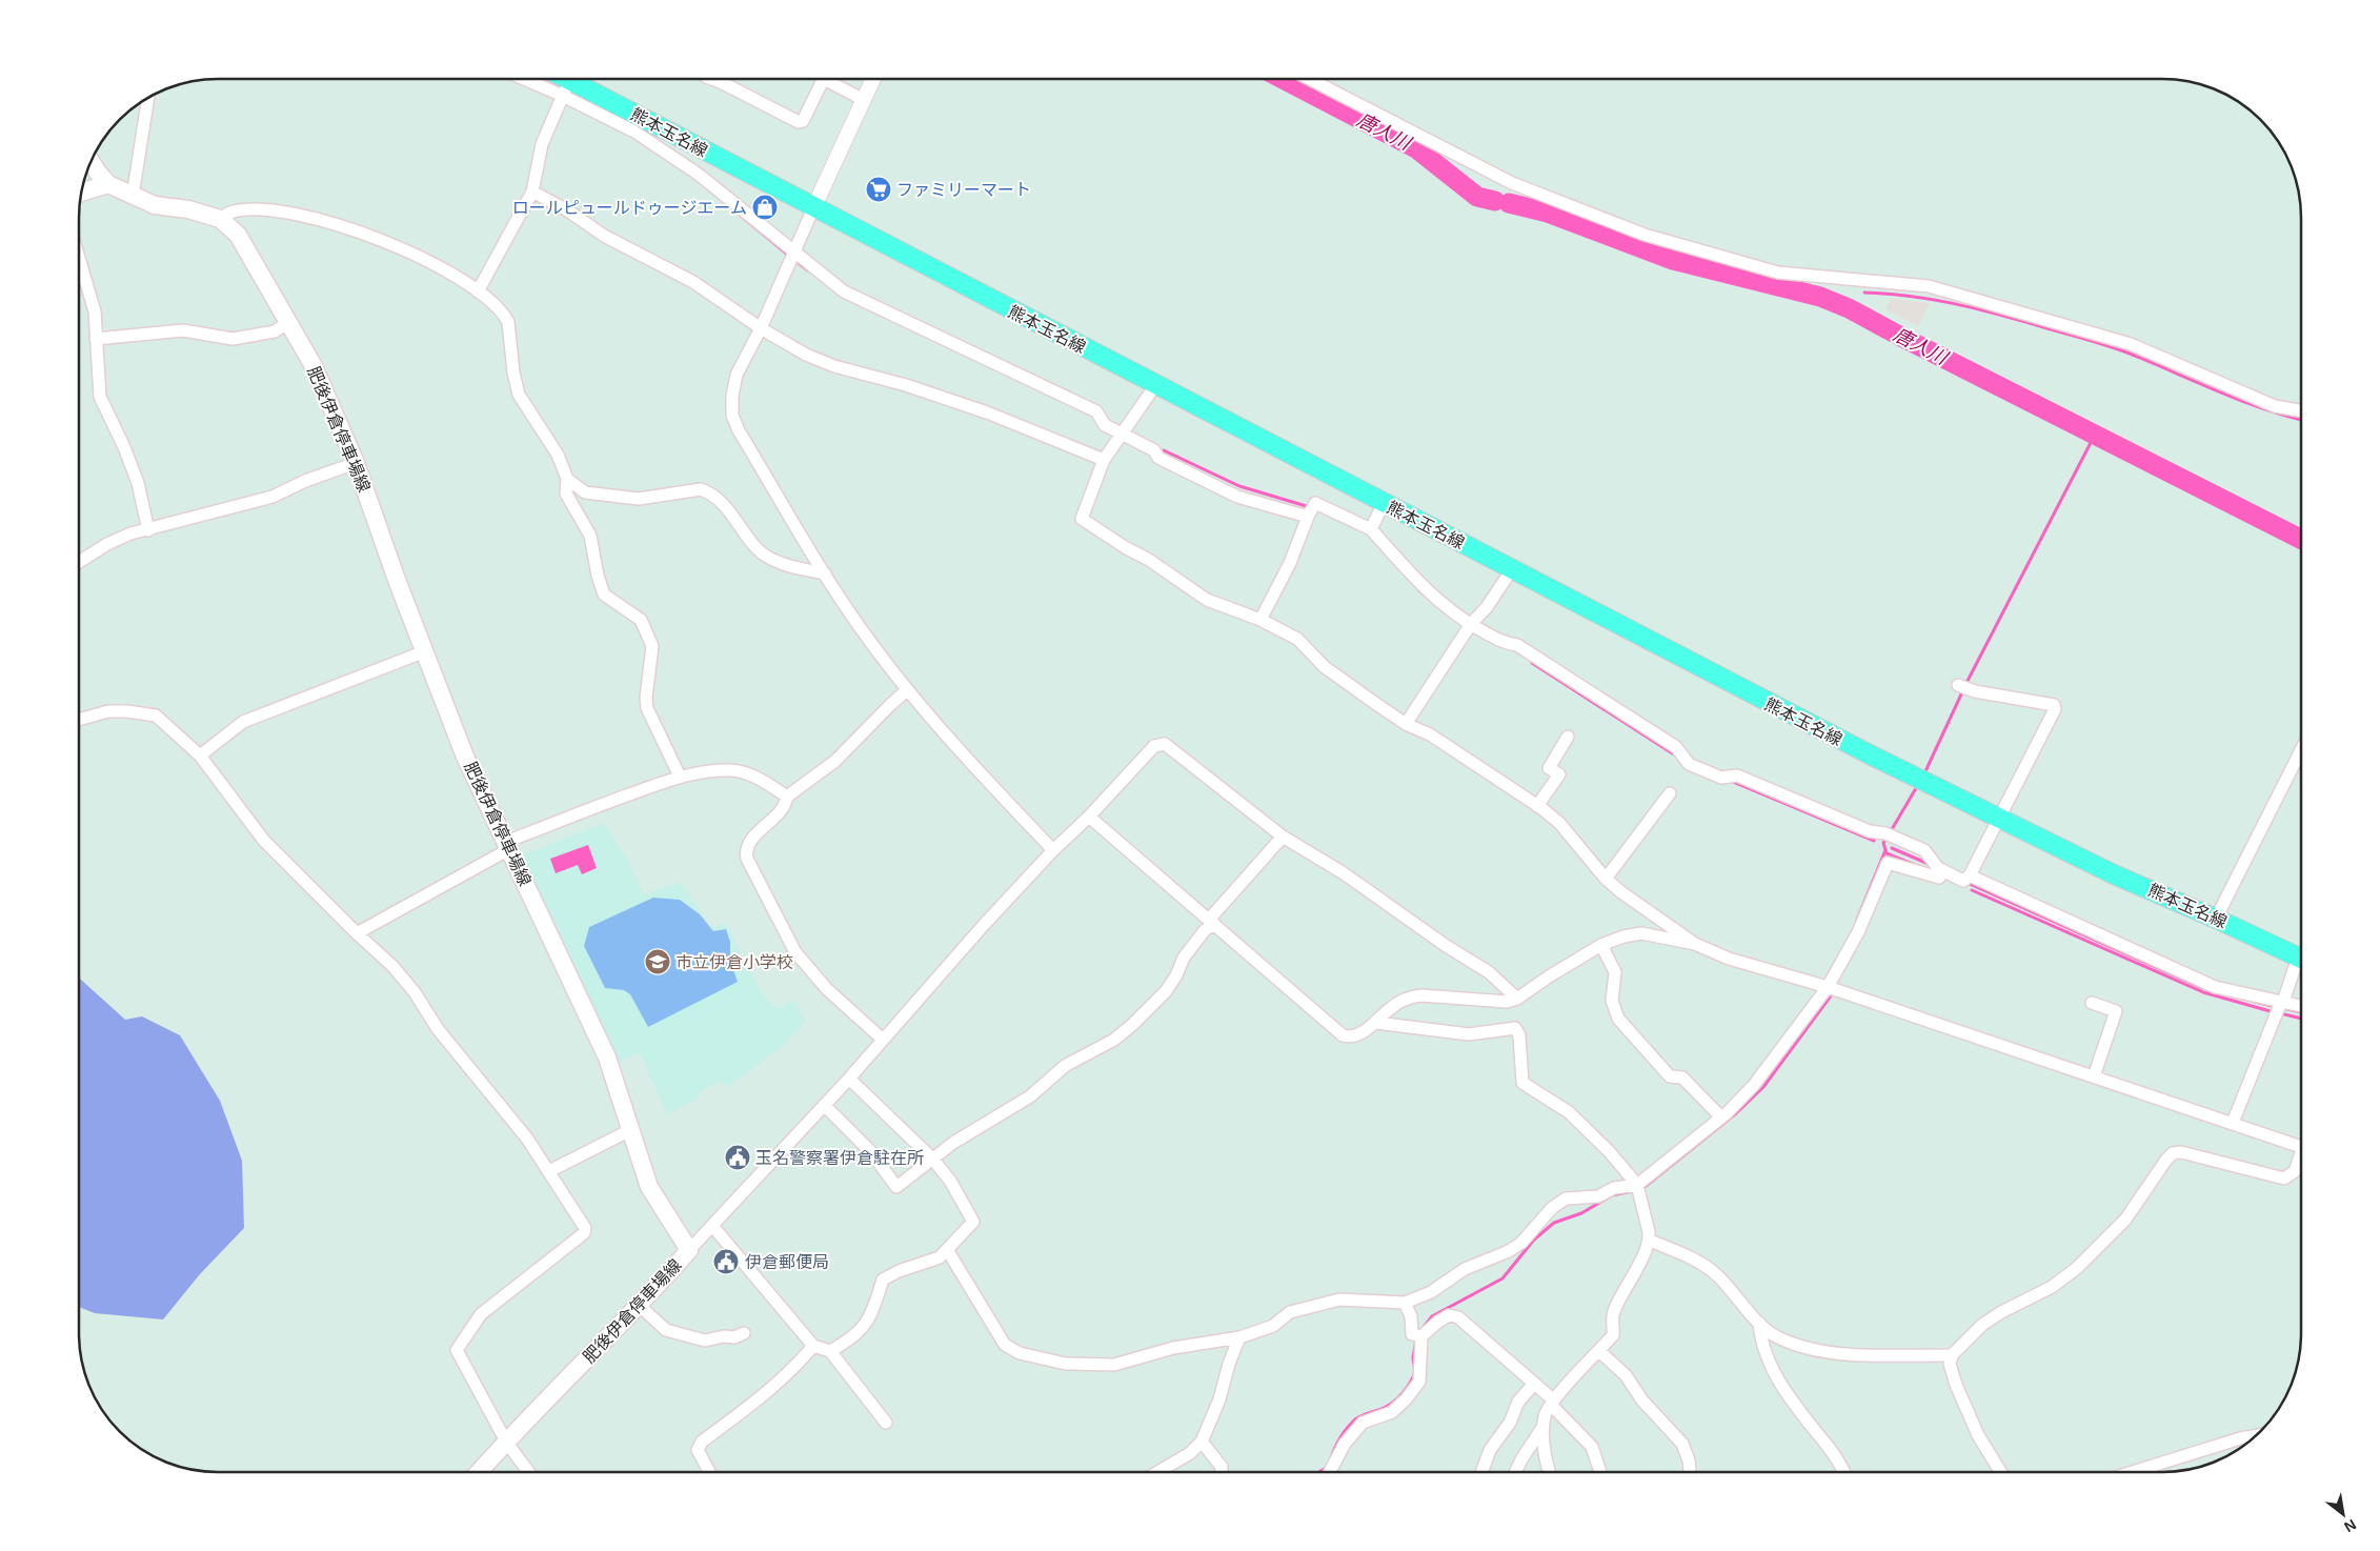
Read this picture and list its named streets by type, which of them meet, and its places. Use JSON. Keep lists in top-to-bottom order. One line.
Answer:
{"streets":{"main road":["熊本玉名線","肥後伊倉停車場線"]},"water":["唐人川"],"places":{"supermarket":["ファミリーマート"],"shop":["ロールピュールドゥージエーム"],"school or university":["市立伊倉小学校"],"public building":["玉名警察署伊倉駐在所","伊倉郵便局"]},"north":"bottom right"}
